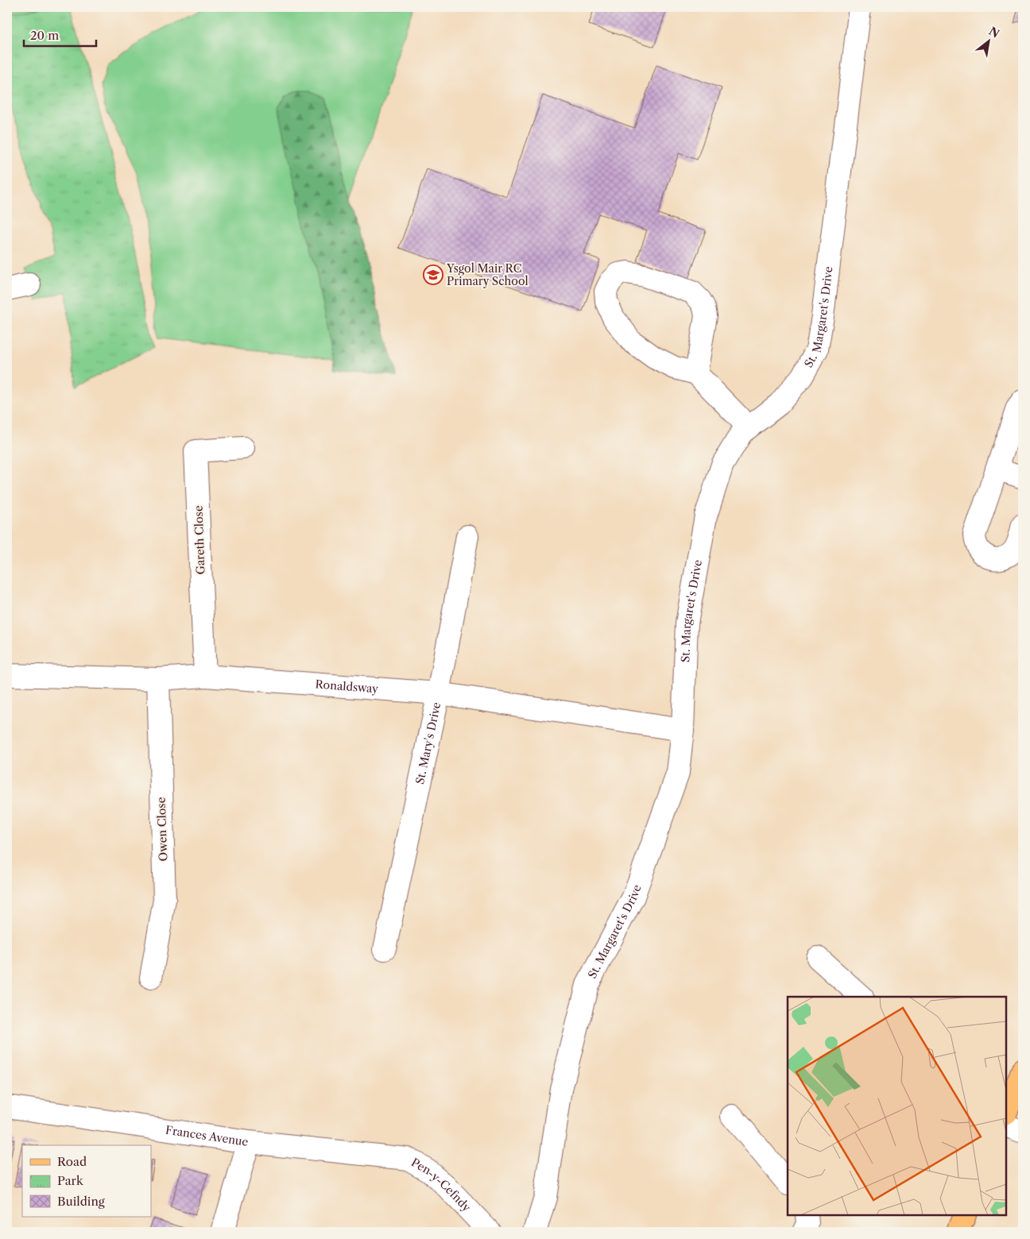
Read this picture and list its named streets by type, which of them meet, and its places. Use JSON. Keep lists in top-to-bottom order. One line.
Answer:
{"streets":{"street":["St. Margaret's Drive","Gareth Close","Ronaldsway","St. Mary's Drive","Owen Close","Frances Avenue","Pen-y-Cefndy"]},"crossings":[["St. Margaret's Drive","Ronaldsway"],["Gareth Close","Ronaldsway"],["Ronaldsway","St. Mary's Drive"],["Ronaldsway","Owen Close"],["Frances Avenue","Pen-y-Cefndy"]],"places":{"school or university":["Ysgol Mair RC Primary School"]},"legend":["Road","Park","Building"],"scale_bar":"20 m","north":"top right"}
